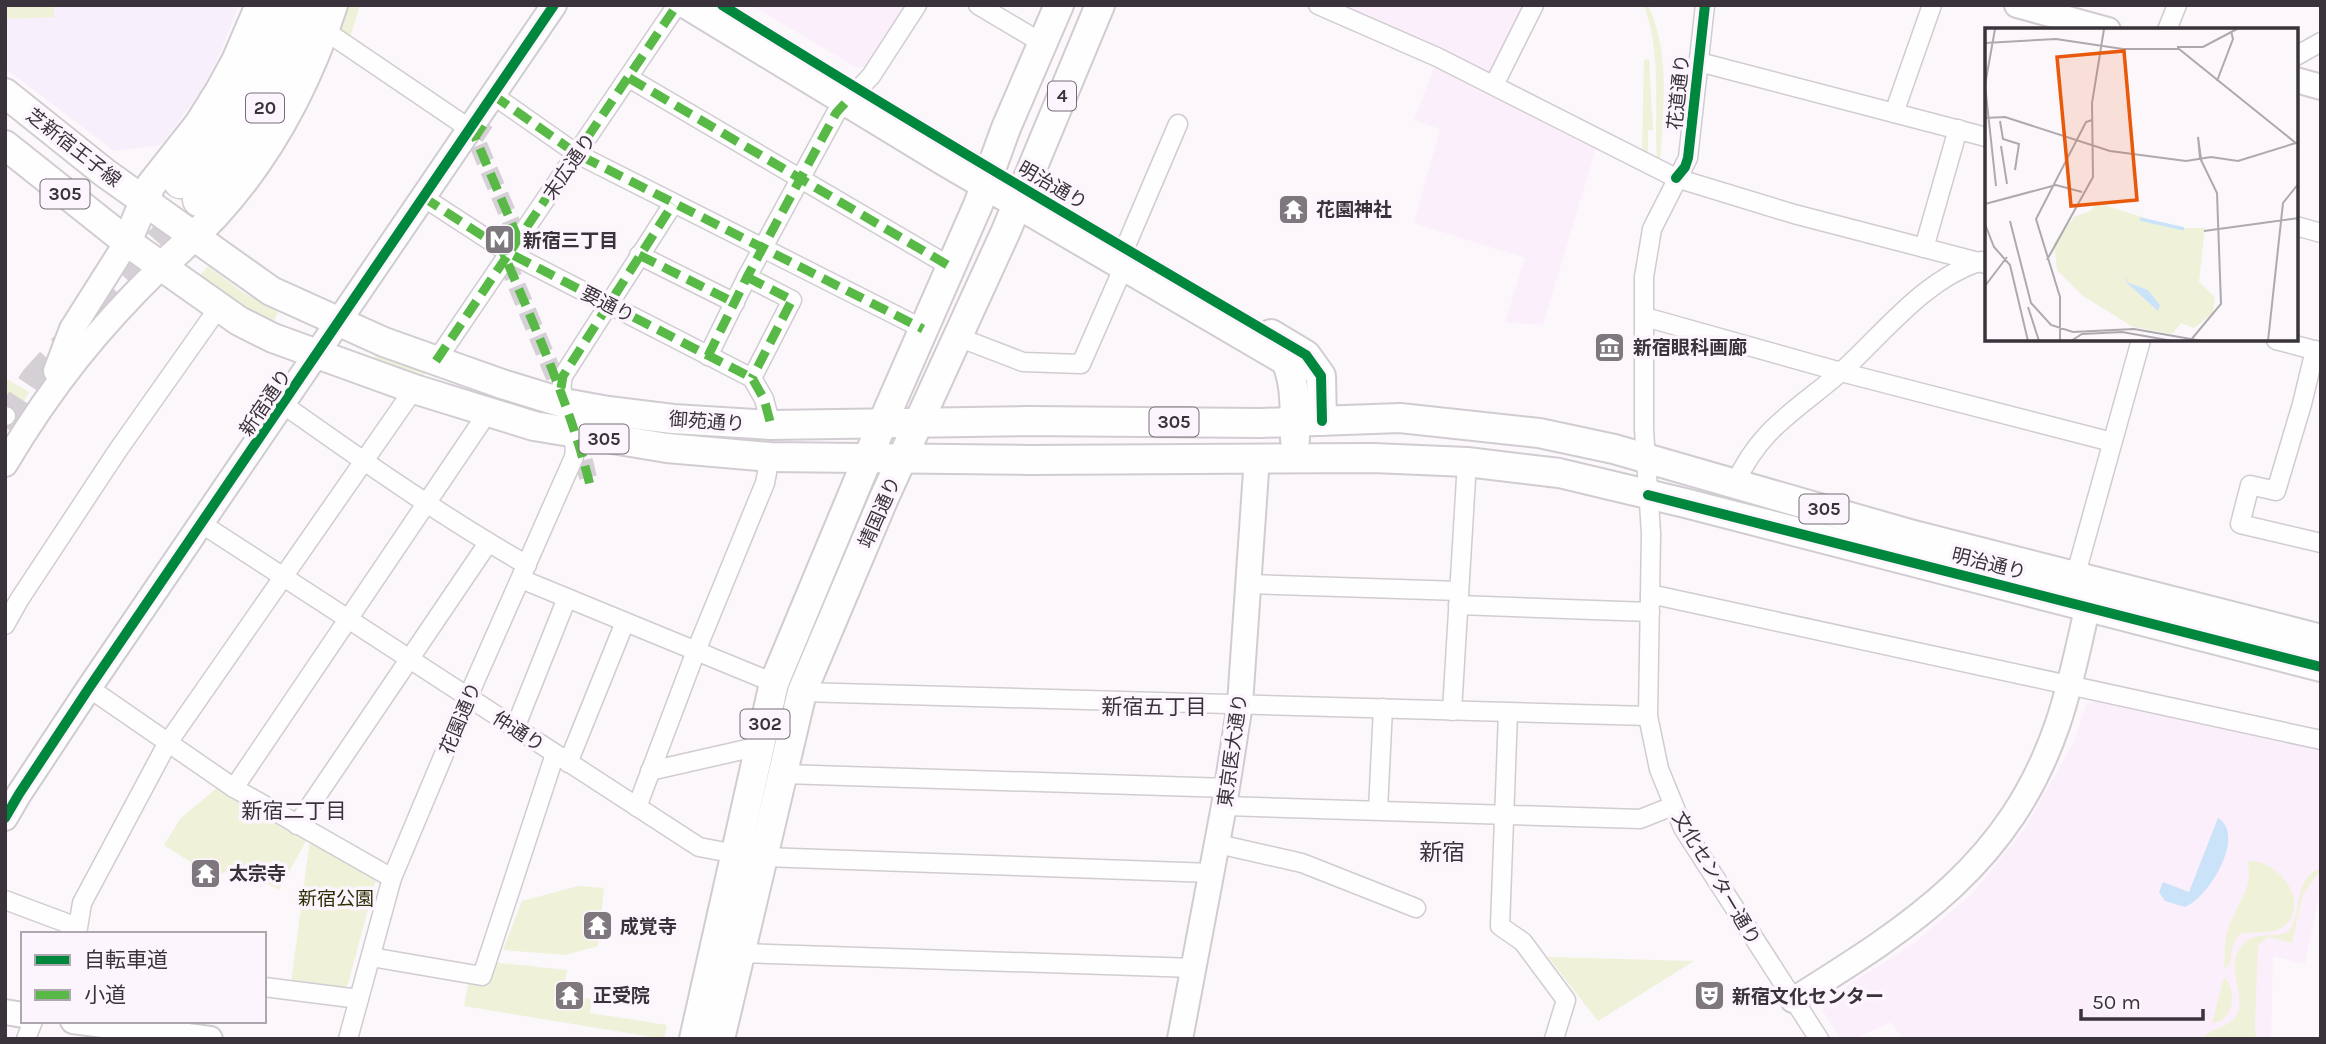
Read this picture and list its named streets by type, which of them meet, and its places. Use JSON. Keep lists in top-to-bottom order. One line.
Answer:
{"streets":{"highway":["20"],"main road":["4","芝新宿王子線","明治通り","305","御苑通り","靖国通り","302"],"street":["花道通り","末広通り","要通り","新宿通り","花園通り","仲通り","東京医大通り","文化センター通り"]},"crossings":[["花道通り","文化センター通り"],["芝新宿王子線","御苑通り"],["末広通り","要通り"],["末広通り","御苑通り"],["明治通り","御苑通り"],["明治通り","靖国通り"],["明治通り","文化センター通り"],["305","御苑通り"],["要通り","新宿通り"],["新宿通り","御苑通り"],["新宿通り","仲通り"],["御苑通り","靖国通り"],["御苑通り","花園通り"],["御苑通り","東京医大通り"],["靖国通り","仲通り"],["花園通り","仲通り"]],"districts":["新宿五丁目","新宿二丁目","新宿"],"parks":["新宿公園"],"places":{"temple":["花園神社","太宗寺","成覚寺","正受院"],"metro station":["新宿三丁目"],"museum":["新宿眼科画廊"],"theatre":["新宿文化センター"]},"legend":["自転車道","小道"],"scale_bar":"50 m"}
